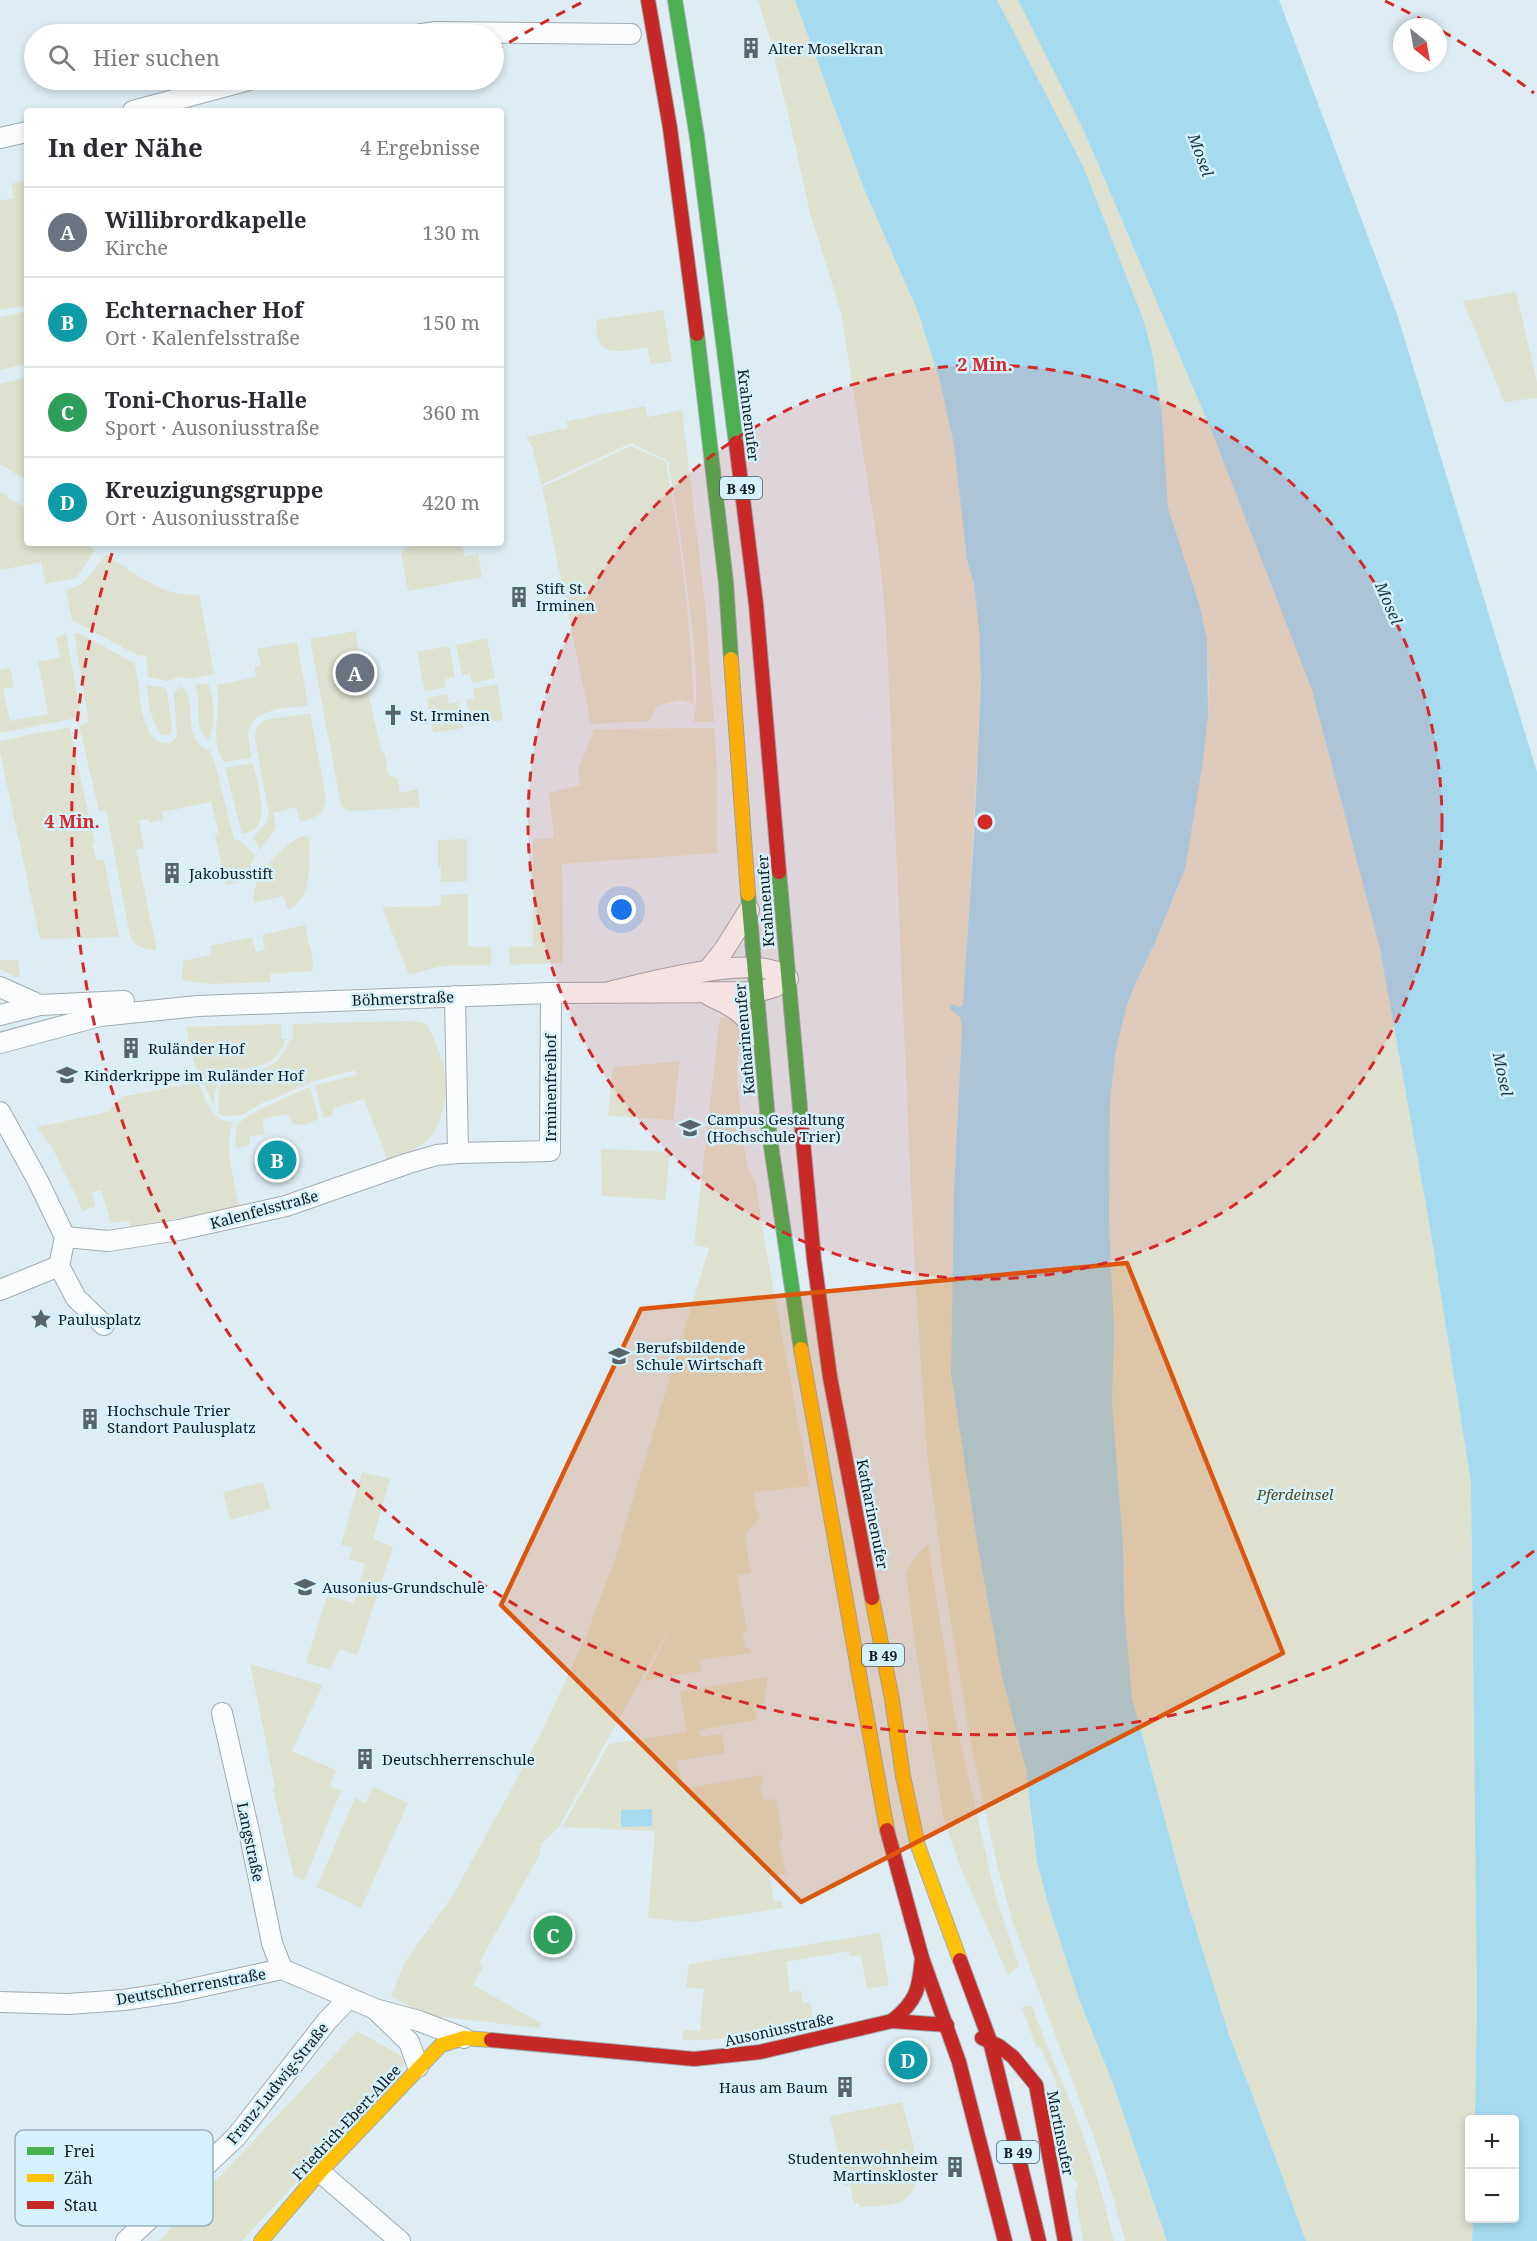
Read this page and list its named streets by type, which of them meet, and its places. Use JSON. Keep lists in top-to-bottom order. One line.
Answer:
{"streets":{"main road":["Krahnenufer","B 49","Katharinenufer","Ausoniusstraße","Friedrich-Ebert-Allee","Martinsufer"],"street":["Böhmerstraße","Irminenfreihof","Kalenfelsstraße","Langstraße","Deutschherrenstraße","Franz-Ludwig-Straße"]},"crossings":[["Krahnenufer","Böhmerstraße"],["Krahnenufer","Katharinenufer"],["B 49","Katharinenufer"],["B 49","Ausoniusstraße"],["B 49","Martinsufer"],["Böhmerstraße","Katharinenufer"],["Böhmerstraße","Irminenfreihof"],["Katharinenufer","Ausoniusstraße"],["Katharinenufer","Martinsufer"],["Irminenfreihof","Kalenfelsstraße"],["Langstraße","Deutschherrenstraße"],["Deutschherrenstraße","Ausoniusstraße"],["Deutschherrenstraße","Franz-Ludwig-Straße"],["Deutschherrenstraße","Friedrich-Ebert-Allee"],["Ausoniusstraße","Friedrich-Ebert-Allee"],["Ausoniusstraße","Martinsufer"]],"water":["Mosel"],"parks":["Pferdeinsel"],"places":{"building":["Alter Moselkran","Stift St. Irminen","Jakobusstift","Ruländer Hof","Hochschule Trier Standort Paulusplatz","Deutschherrenschule","Haus am Baum","Studentenwohnheim Martinskloster"],"church":["St. Irminen"],"school or university":["Kinderkrippe im Ruländer Hof","Campus Gestaltung (Hochschule Trier)","Berufsbildende Schule Wirtschaft","Ausonius-Grundschule"],"place":["Paulusplatz"]},"legend":["Frei","Zäh","Stau"],"north":"bottom right","page":{"search":"Hier suchen","heading":["In der Nähe","4 Ergebnisse"],"list":[{"mark":"A","name":"Willibrordkapelle","note":"Kirche","value":"130 m"},{"mark":"B","name":"Echternacher Hof","note":"Ort · Kalenfelsstraße","value":"150 m"},{"mark":"C","name":"Toni-Chorus-Halle","note":"Sport · Ausoniusstraße","value":"360 m"},{"mark":"D","name":"Kreuzigungsgruppe","note":"Ort · Ausoniusstraße","value":"420 m"}],"pins":["A","B","C","D"],"map_buttons":["+","−"]},"rings":["2 Min.","4 Min."]}
